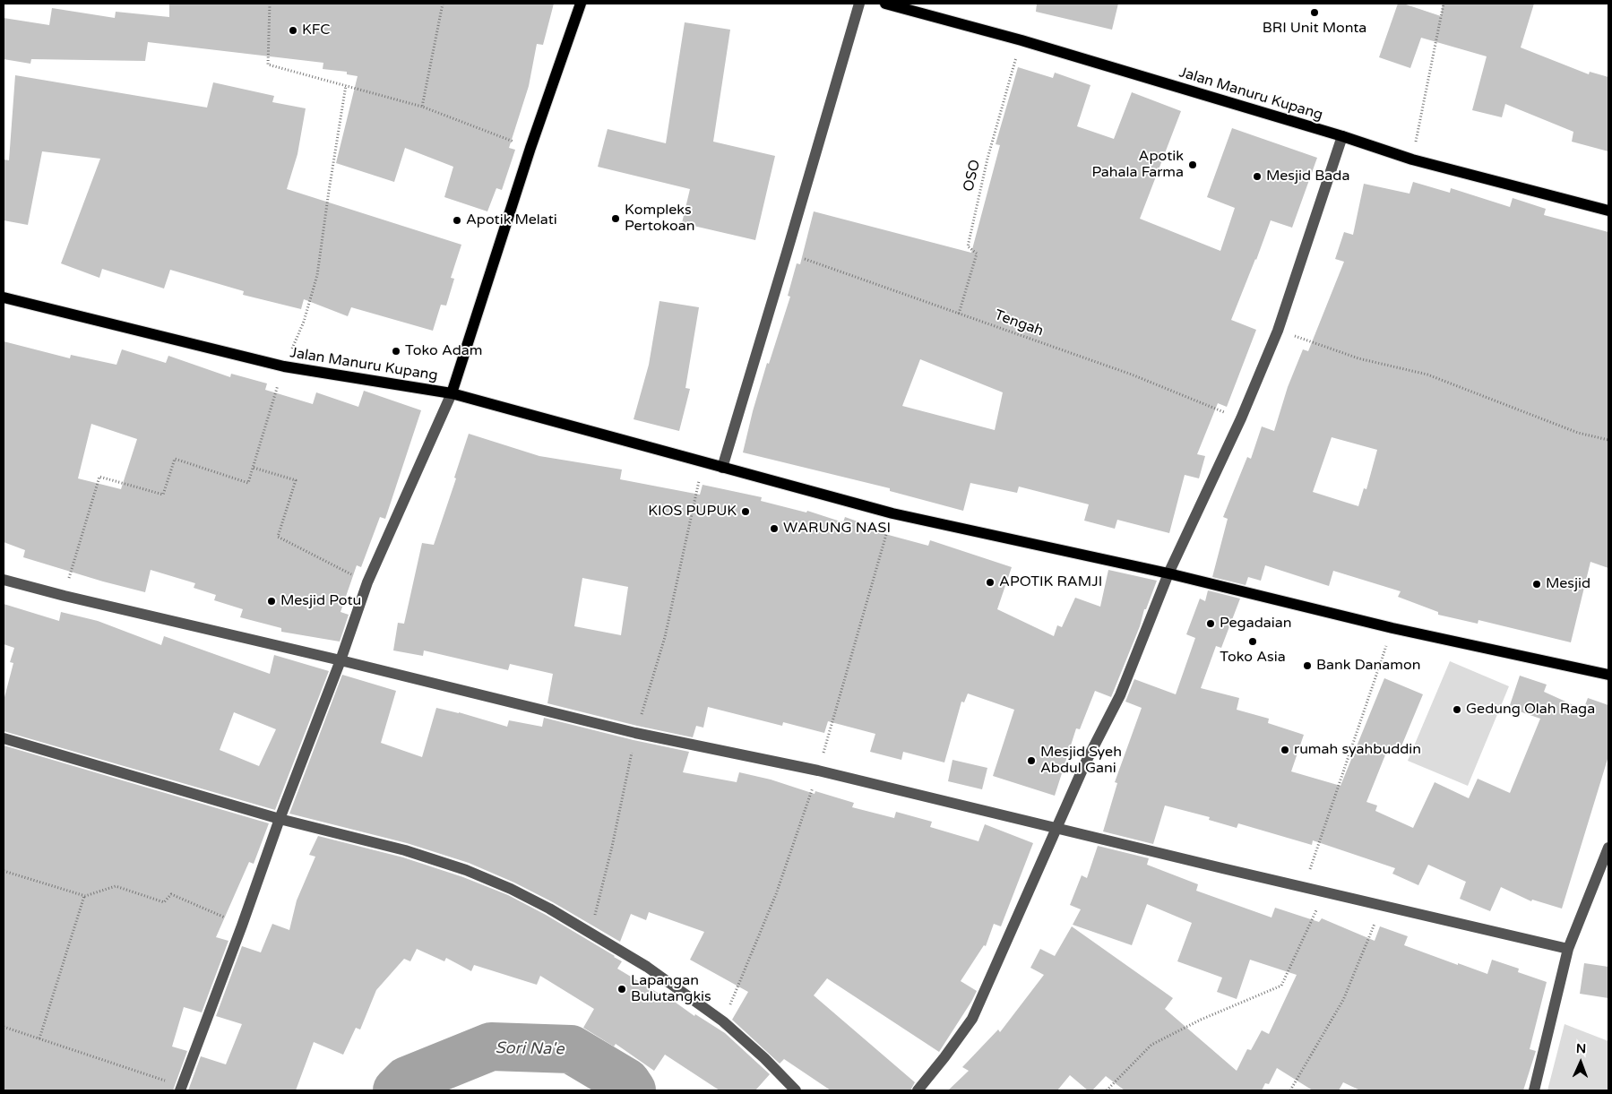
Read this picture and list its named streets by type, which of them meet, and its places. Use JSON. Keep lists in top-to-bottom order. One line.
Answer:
{"streets":{"main road":["Jalan Manuru Kupang"],"path":["OSO","Tengah"]},"crossings":[["Jalan Manuru Kupang","OSO"],["OSO","Tengah"]],"water":["Sori Na'e"],"places":["BRI Unit Monta","KFC","Apotik Pahala Farma","Mesjid Bada","Kompleks Pertokoan","Apotik Melati","Toko Adam","KIOS PUPUK","WARUNG NASI","APOTIK RAMJI","Mesjid","Mesjid Potu","Pegadaian","Toko Asia","Bank Danamon","Gedung Olah Raga","rumah syahbuddin","Mesjid Syeh Abdul Gani","Lapangan Bulutangkis"],"north":"top"}
